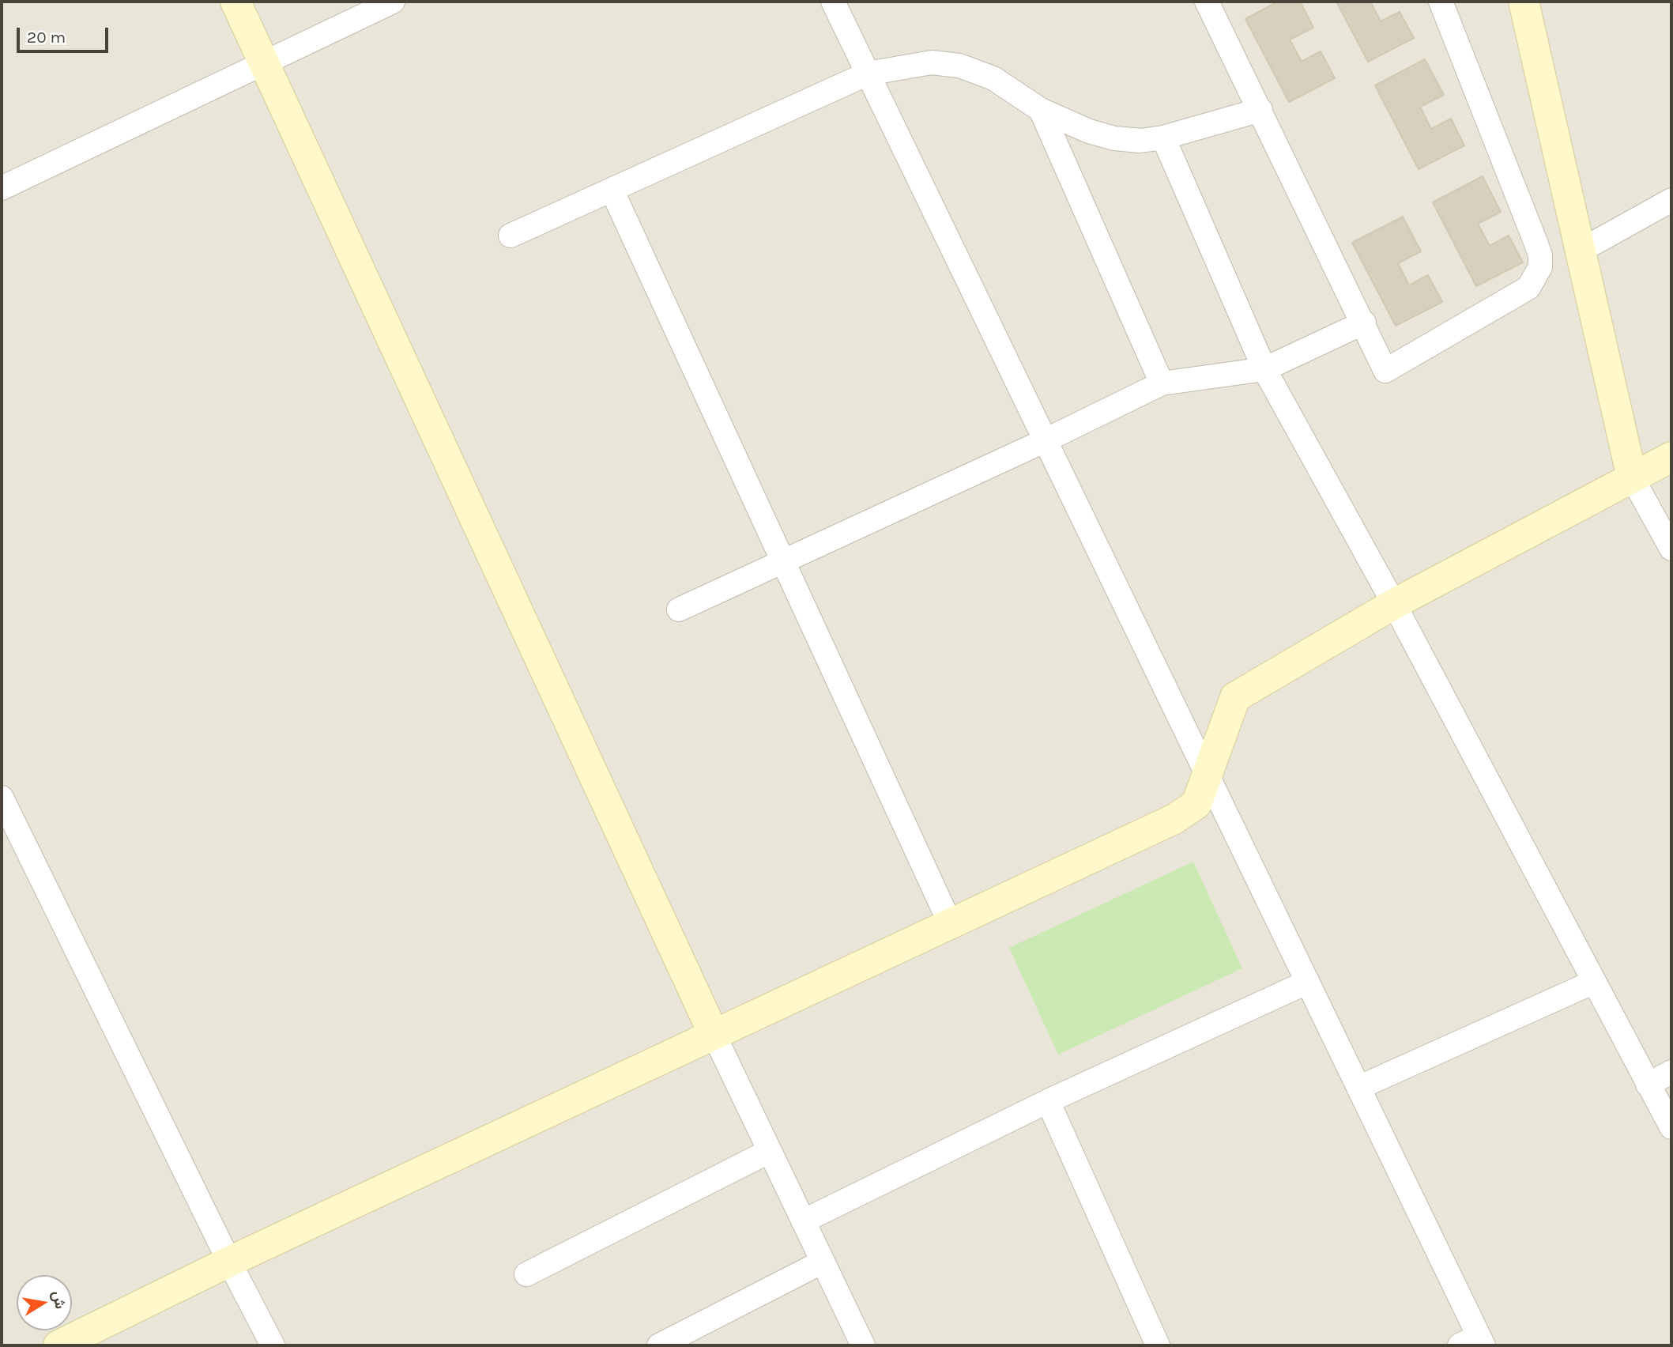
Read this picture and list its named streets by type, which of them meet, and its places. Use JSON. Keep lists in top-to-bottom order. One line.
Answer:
{"scale_bar":"20 m","north":"right"}
